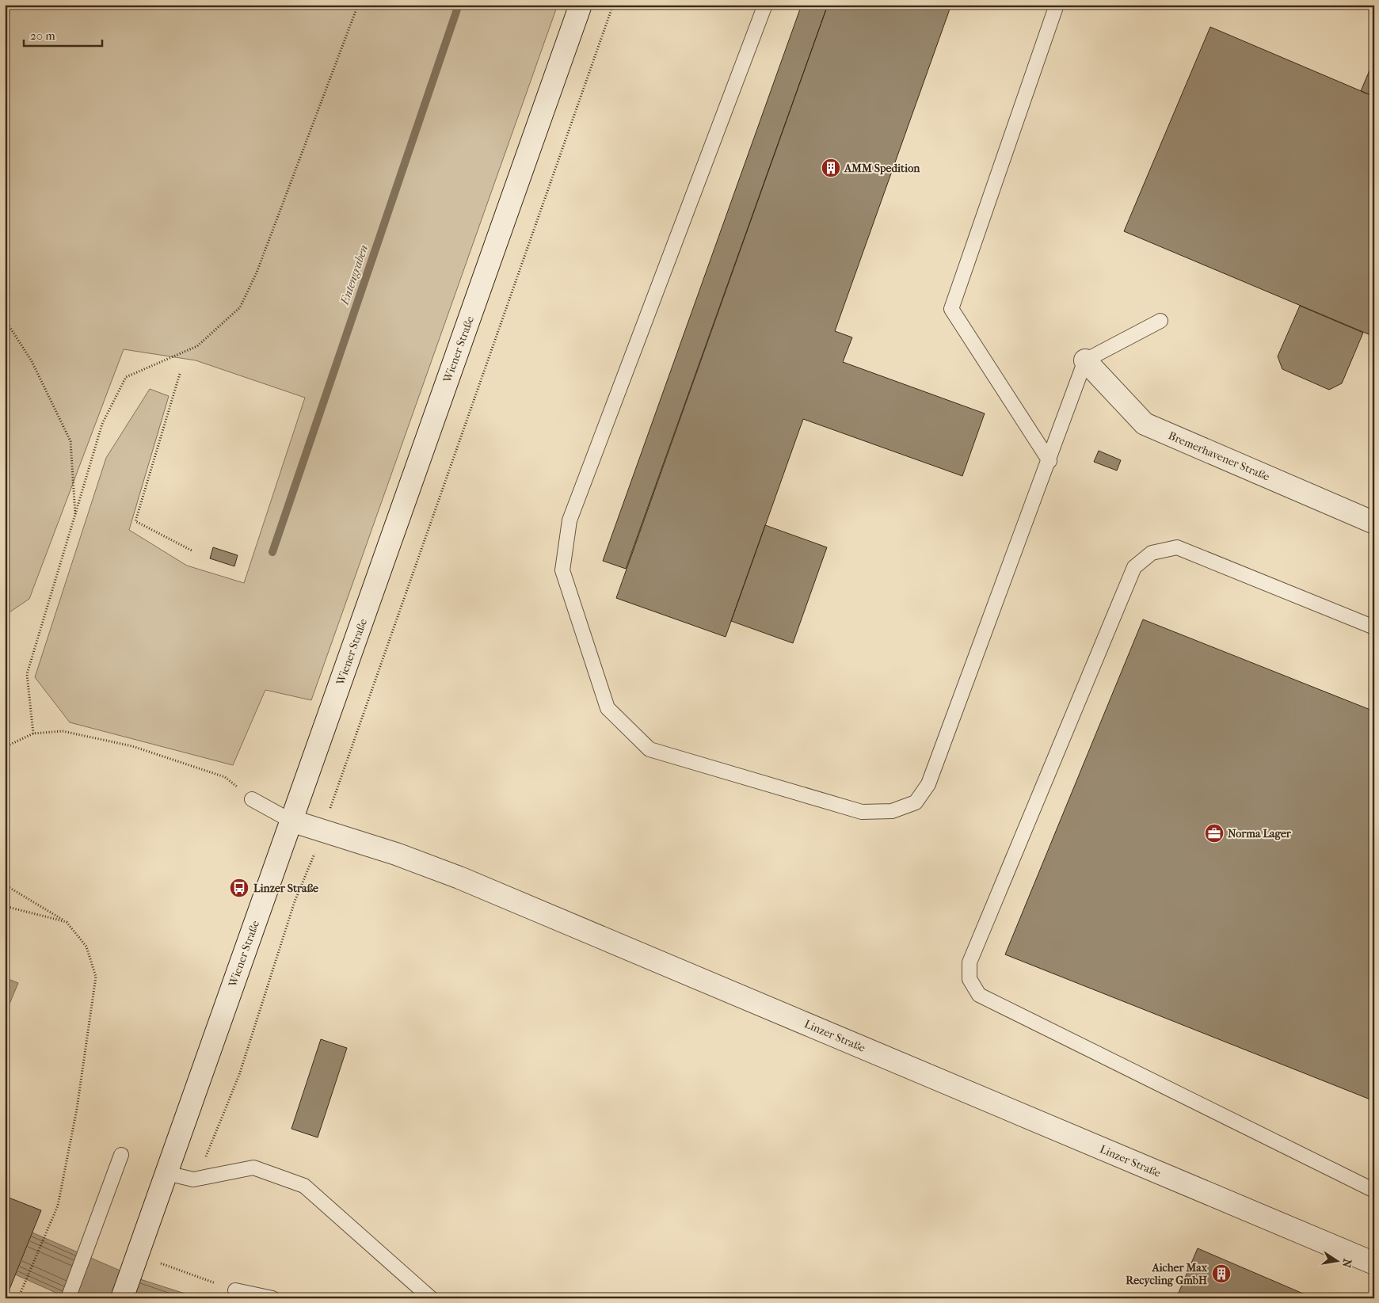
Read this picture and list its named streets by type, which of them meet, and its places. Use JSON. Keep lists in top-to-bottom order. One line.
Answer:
{"streets":{"street":["Wiener Straße","Bremerhavener Straße","Linzer Straße"]},"crossings":[["Wiener Straße","Linzer Straße"]],"water":["Entengraben"],"places":{"building":["AMM Spedition","Aicher Max Recycling GmbH"],"office":["Norma Lager"],"bus stop":["Linzer Straße"]},"scale_bar":"20 m","north":"right"}
